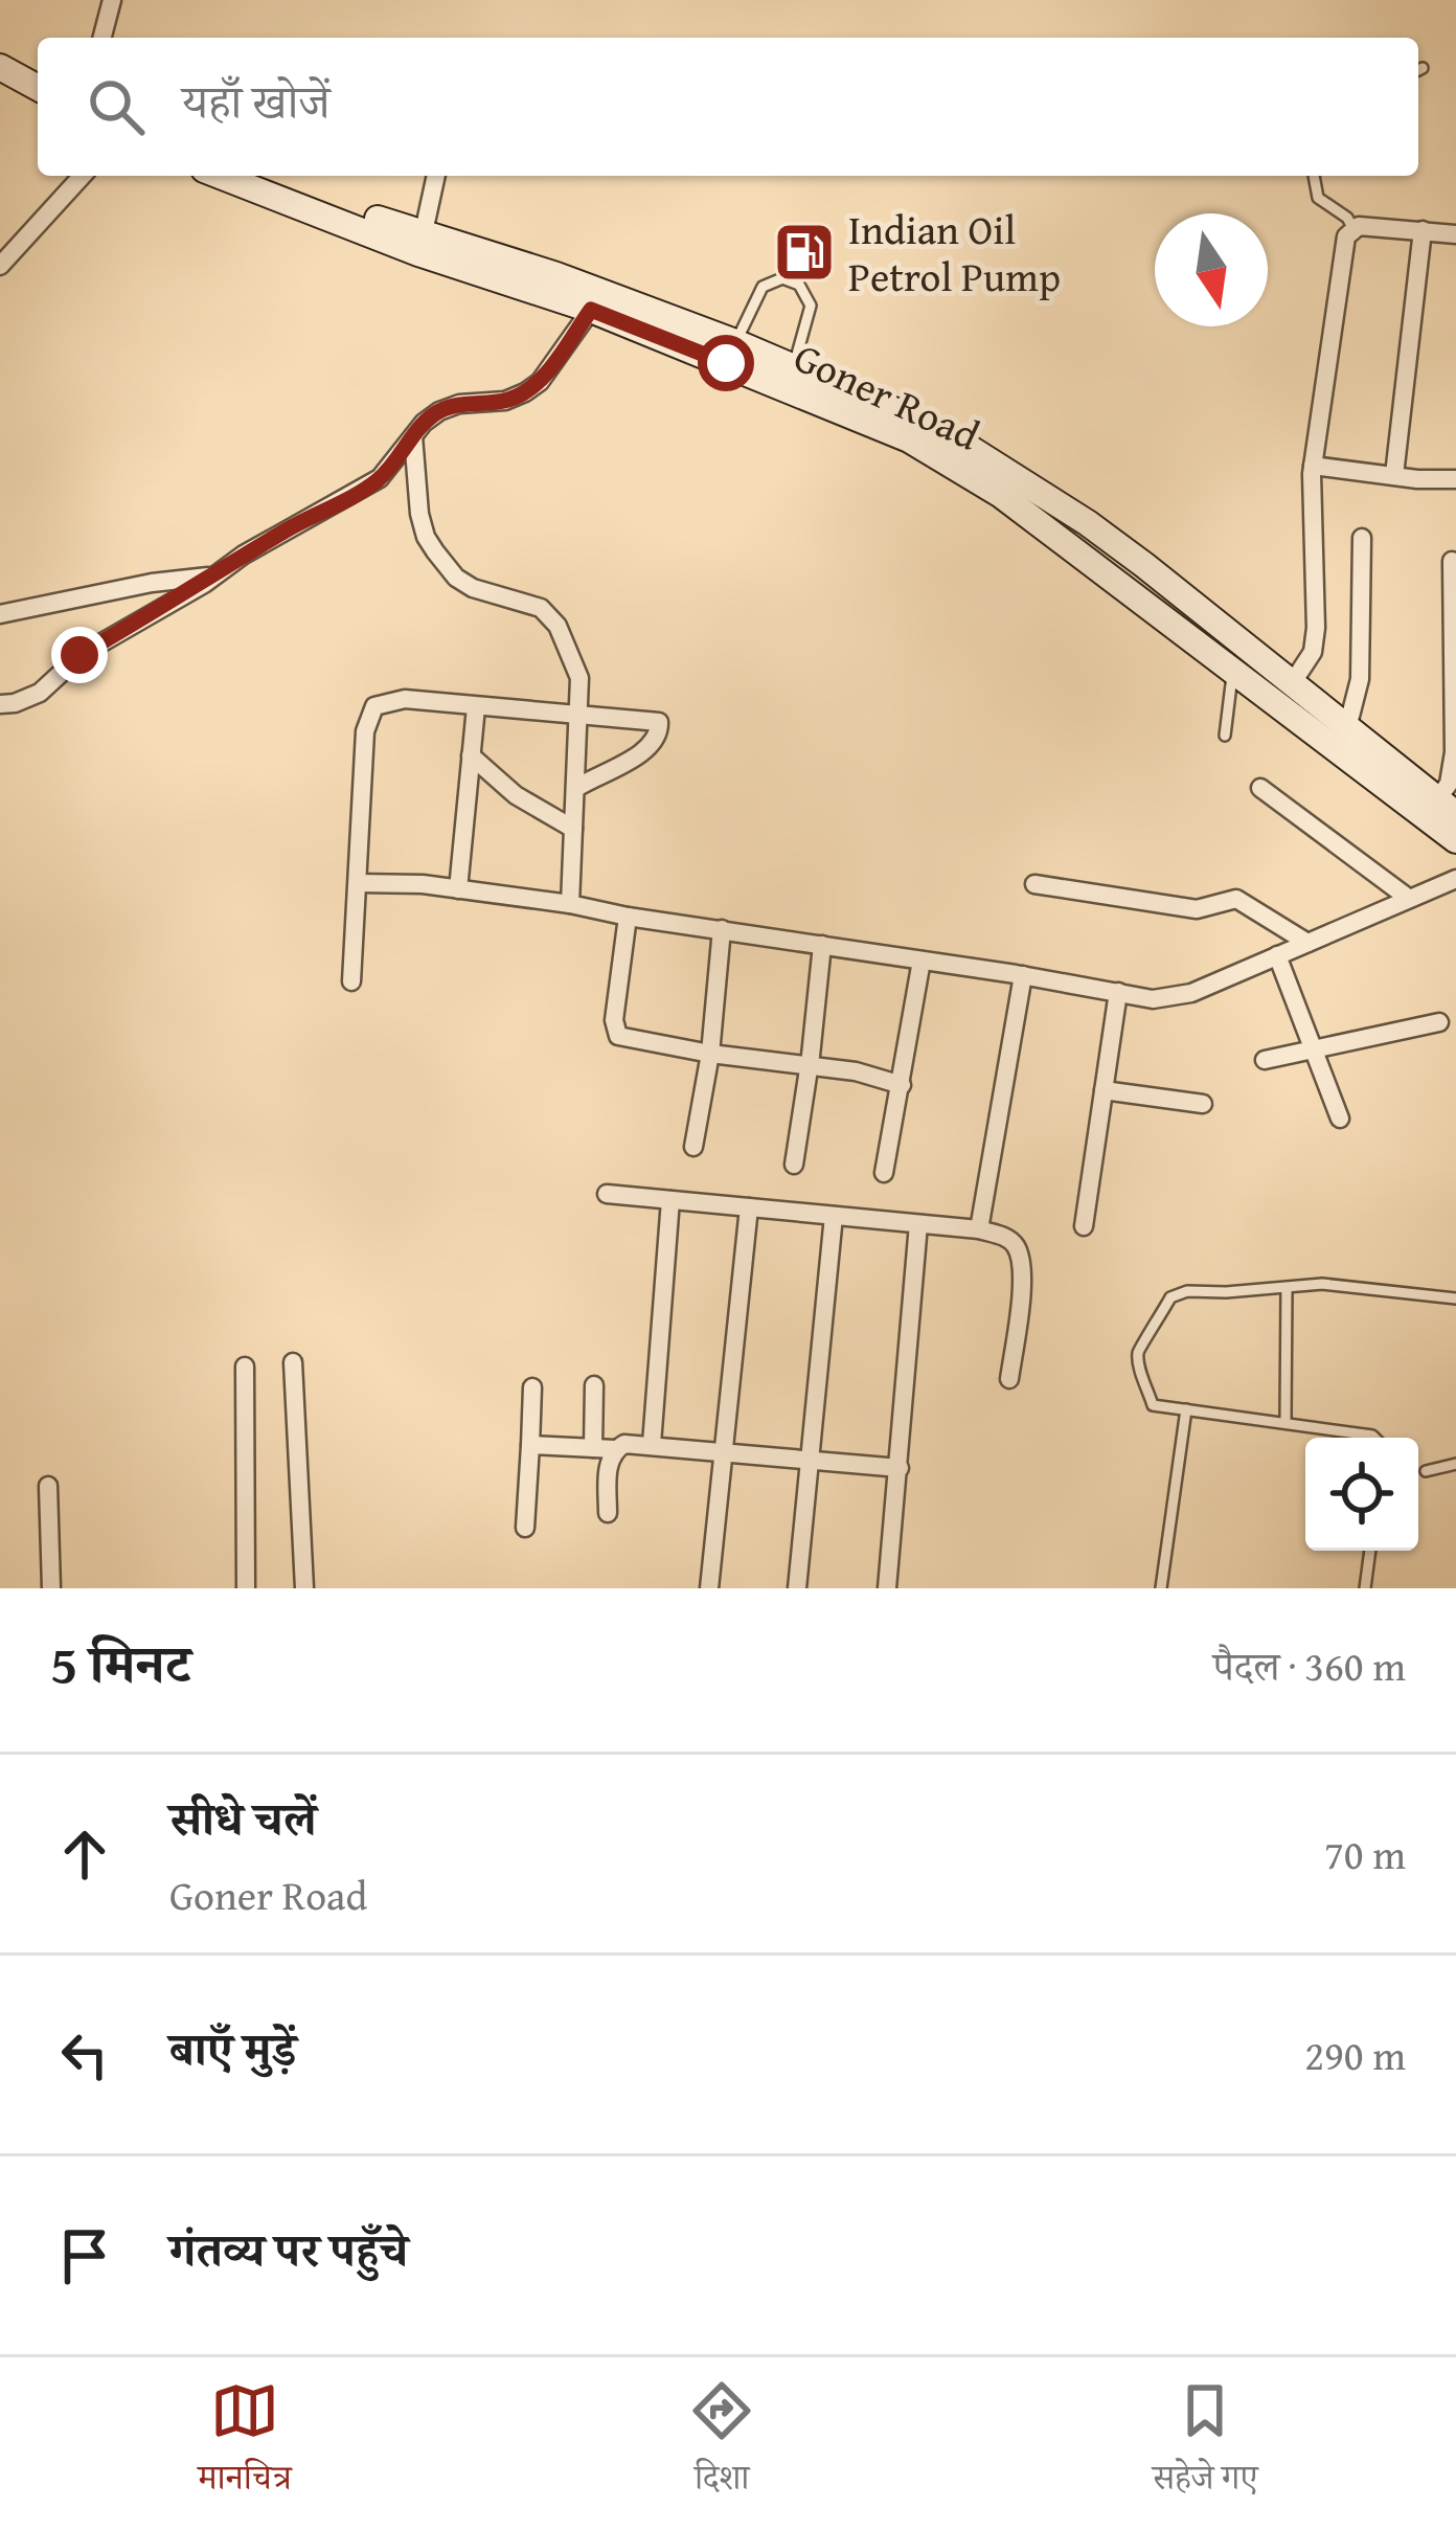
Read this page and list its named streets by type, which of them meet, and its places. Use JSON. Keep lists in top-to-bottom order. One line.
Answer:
{"streets":{"street":["Goner Road"]},"places":{"fuel station":["Indian Oil Petrol Pump"]},"north":"bottom","page":{"search":"यहाँ खोजें","heading":["5 मिनट","पैदल · 360 m"],"list":[["सीधे चलें","Goner Road","70 m"],["बाएँ मुड़ें","290 m"],"गंतव्य पर पहुँचे"],"nav":["मानचित्र","दिशा","सहेजे गए"]}}
